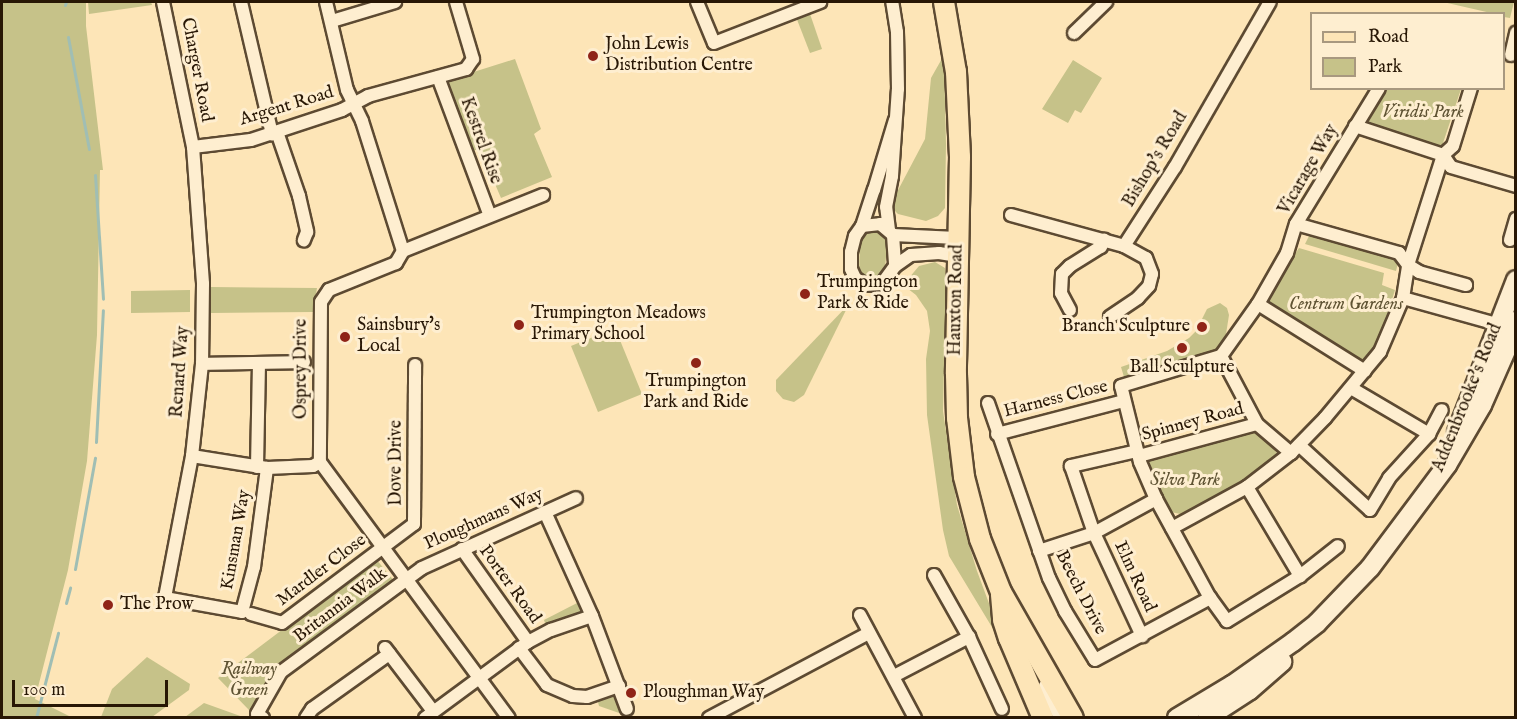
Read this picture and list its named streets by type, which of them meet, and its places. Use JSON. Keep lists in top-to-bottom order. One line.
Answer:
{"streets":{"main road":["Hauxton Road"],"street":["Charger Road","Argent Road","Kestrel Rise","Bishop's Road","Vicarage Way","Osprey Drive","Renard Way","Addenbrooke's Road","Harness Close","Spinney Road","Dove Drive","Ploughmans Way","Kinsman Way","Mardler Close","Elm Road","Porter Road","Beech Drive","Britannia Walk"]},"crossings":[["Charger Road","Argent Road"],["Charger Road","Renard Way"],["Argent Road","Kestrel Rise"],["Argent Road","Renard Way"],["Vicarage Way","Spinney Road"],["Renard Way","Kinsman Way"],["Harness Close","Beech Drive"],["Spinney Road","Elm Road"],["Dove Drive","Mardler Close"],["Ploughmans Way","Porter Road"],["Ploughmans Way","Britannia Walk"],["Elm Road","Beech Drive"]],"parks":["Viridis Park","Centrum Gardens","Silva Park","Railway Green"],"places":["John Lewis Distribution Centre","Trumpington Park & Ride","Trumpington Meadows Primary School","Branch Sculpture","Sainsbury's Local","Ball Sculpture","Trumpington Park and Ride","The Prow","Ploughman Way"],"legend":["Road","Park"],"scale_bar":"100 m"}
